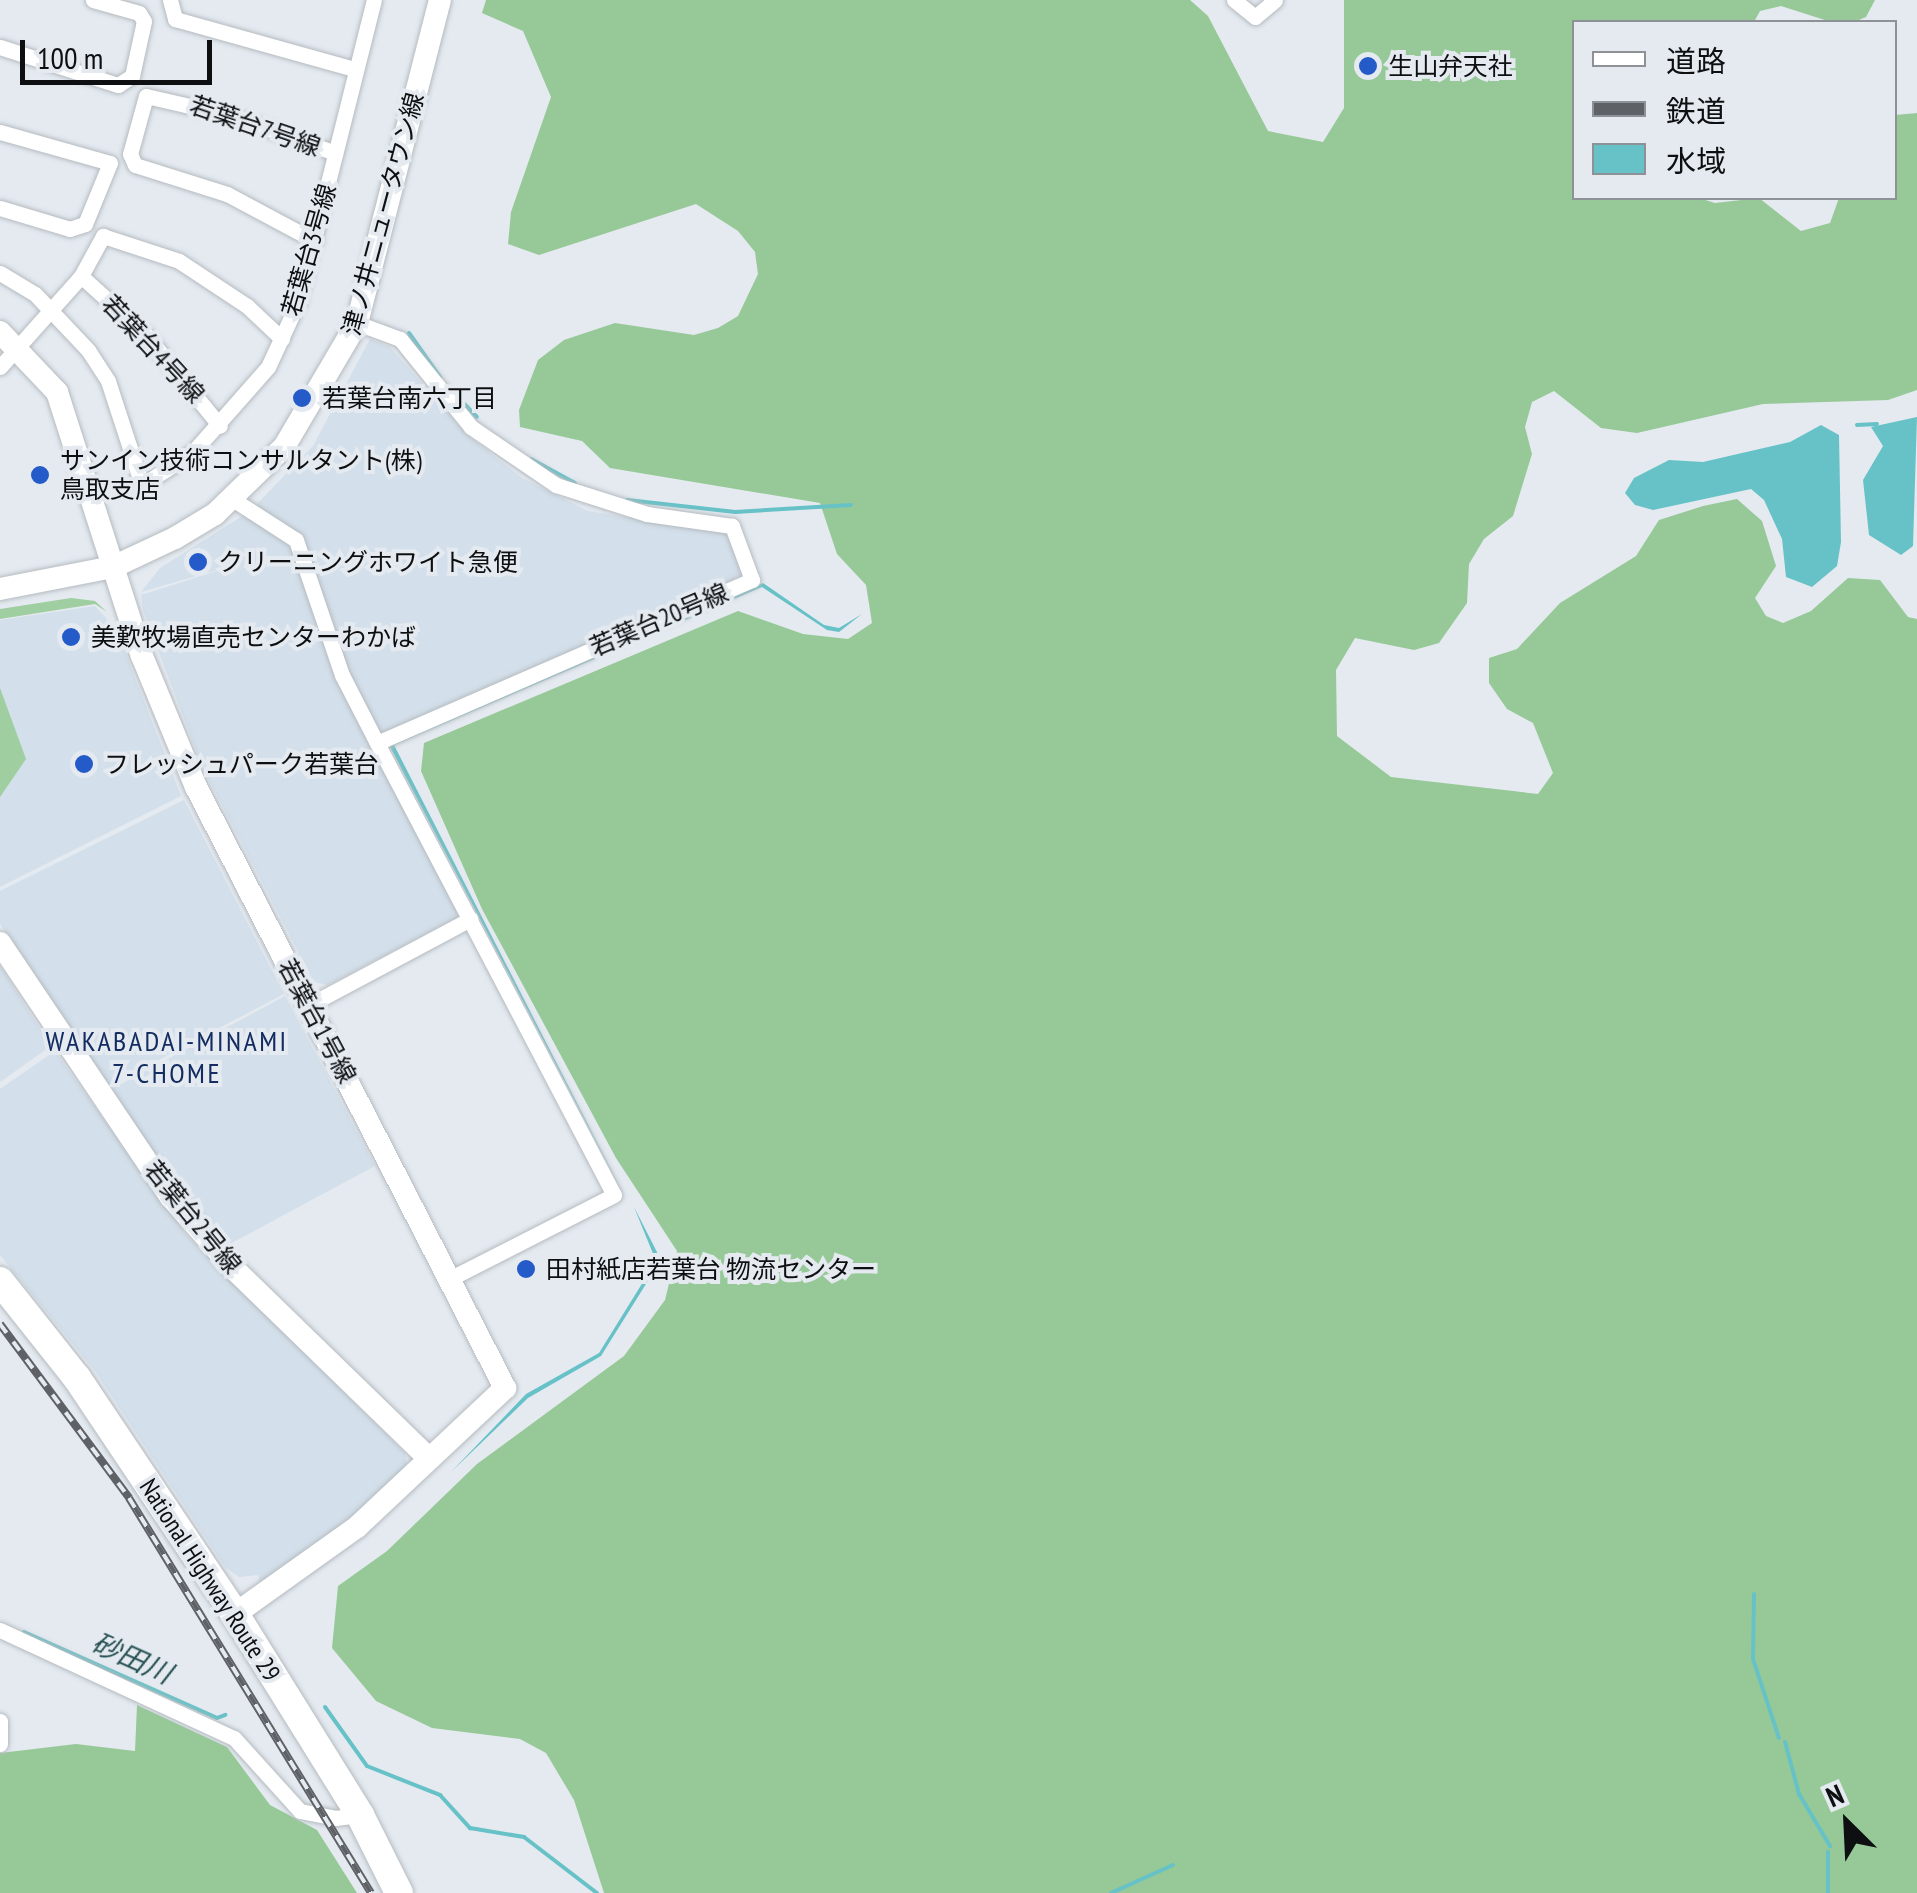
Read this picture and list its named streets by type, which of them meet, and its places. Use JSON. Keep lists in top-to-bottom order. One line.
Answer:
{"streets":{"highway":["National Highway Route 29"],"street":["若葉台7号線","津ノ井ニュータウン線","若葉台3号線","若葉台4号線","若葉台20号線","若葉台1号線","若葉台2号線"]},"crossings":[["若葉台7号線","若葉台3号線"],["津ノ井ニュータウン線","若葉台20号線"],["津ノ井ニュータウン線","若葉台1号線"],["若葉台3号線","若葉台4号線"],["若葉台1号線","若葉台2号線"],["若葉台1号線","National Highway Route 29"]],"districts":["WAKABADAI-MINAMI 7-CHOME"],"water":["砂田川"],"places":["生山弁天社","若葉台南六丁目","サンイン技術コンサルタント(株) 鳥取支店","クリーニングホワイト急便","美歎牧場直売センターわかば","フレッシュパーク若葉台","田村紙店若葉台 物流センター"],"legend":["道路","鉄道","水域"],"scale_bar":"100 m","north":"top left"}
